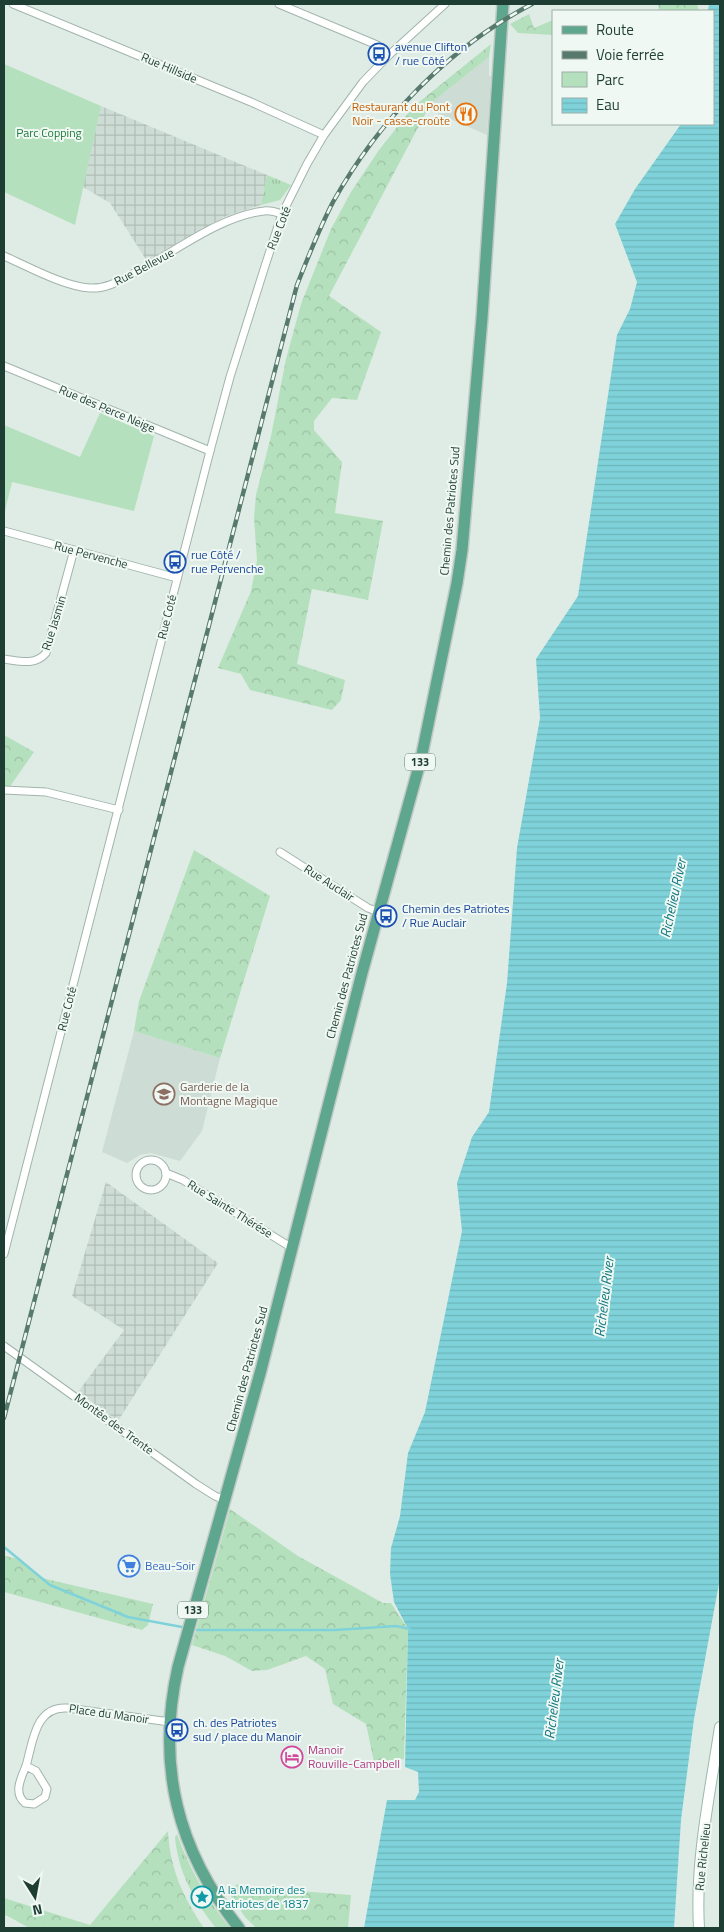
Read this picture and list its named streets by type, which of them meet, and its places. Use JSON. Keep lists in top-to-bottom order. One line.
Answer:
{"streets":{"main road":["Chemin des Patriotes Sud","133","Rue Richelieu"],"street":["Rue Hillside","Rue Coté","Rue Bellevue","Rue des Perce Neige","Rue Pervenche","Rue Jasmin","Rue Auclair","Rue Sainte Thérése","Montée des Trente","Place du Manoir"]},"crossings":[["Rue Hillside","Rue Coté"],["Rue Coté","Rue Bellevue"],["Rue Coté","Rue des Perce Neige"],["Rue Coté","Rue Pervenche"],["Chemin des Patriotes Sud","Rue Auclair"],["Chemin des Patriotes Sud","Rue Sainte Thérése"],["Chemin des Patriotes Sud","Montée des Trente"],["Chemin des Patriotes Sud","Place du Manoir"],["Rue Pervenche","Rue Jasmin"]],"water":["Richelieu River"],"parks":["Parc Copping"],"places":{"bus stop":["avenue Clifton / rue Côté","rue Côté / rue Pervenche","Chemin des Patriotes / Rue Auclair","ch. des Patriotes sud / place du Manoir"],"restaurant":["Restaurant du Pont Noir - casse-croûte"],"school or university":["Garderie de la Montagne Magique"],"supermarket":["Beau-Soir"],"hotel":["Manoir Rouville-Campbell"],"place":["A la Memoire des Patriotes de 1837"]},"legend":["Route","Voie ferrée","Parc","Eau"],"north":"bottom"}
